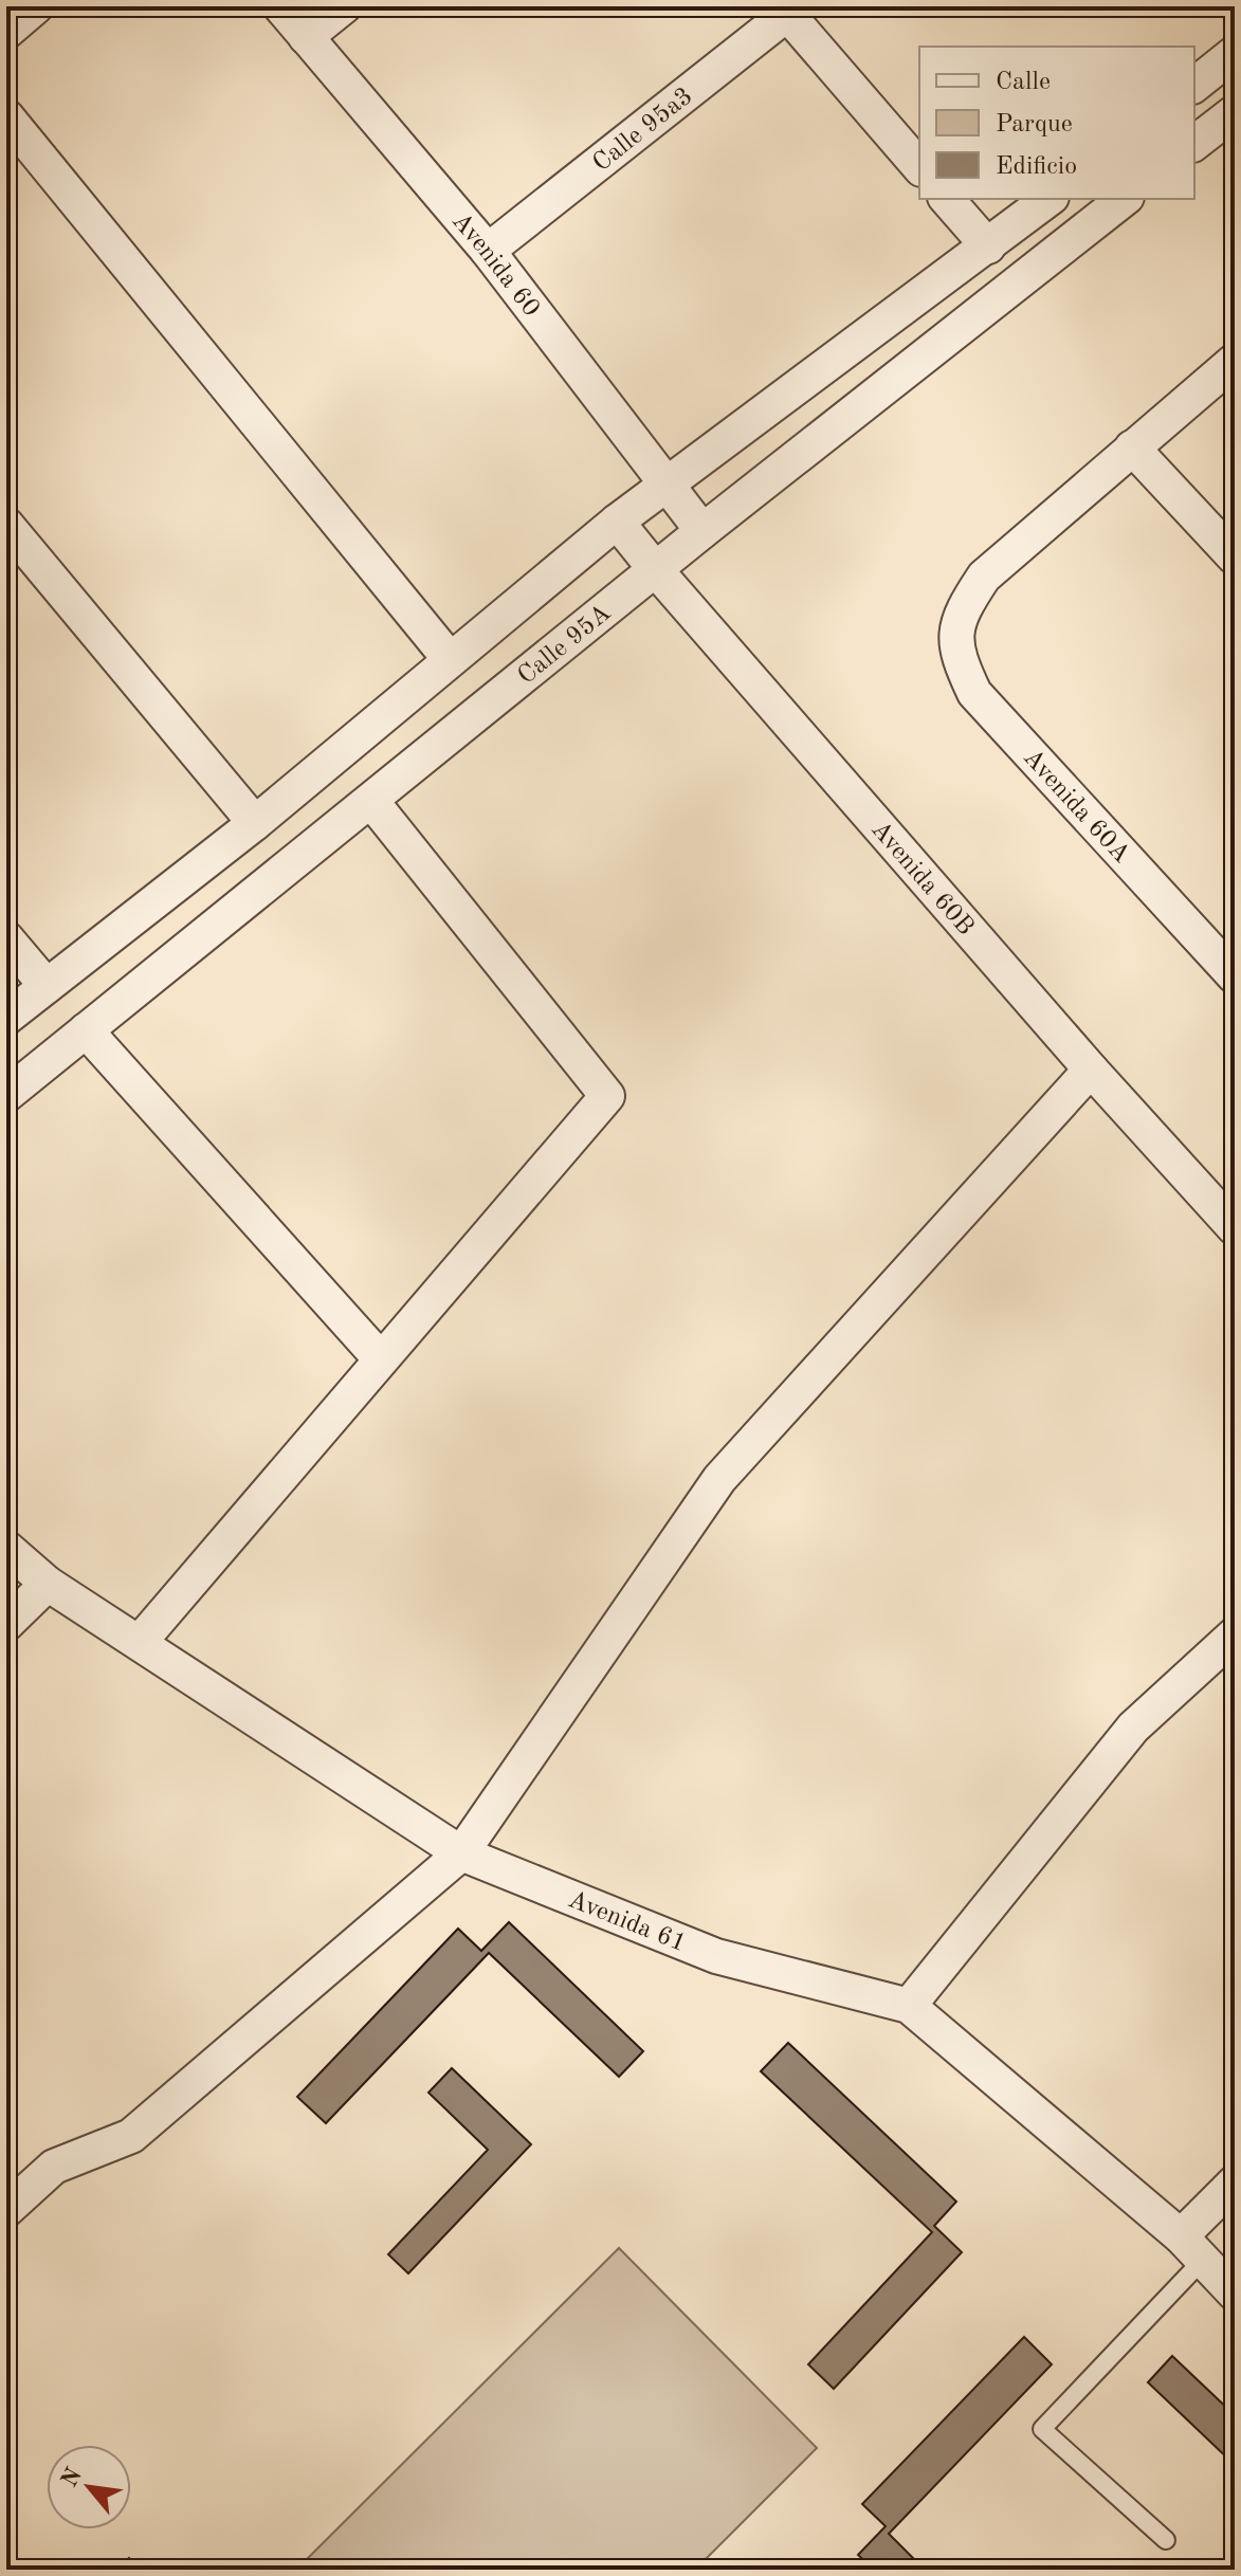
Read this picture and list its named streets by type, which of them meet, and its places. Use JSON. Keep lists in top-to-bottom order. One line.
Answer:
{"streets":{"street":["Calle 95a3","Avenida 60","Calle 95A","Avenida 60A","Avenida 60B","Avenida 61"]},"crossings":[["Calle 95a3","Avenida 60"],["Avenida 60","Calle 95A"],["Calle 95A","Avenida 60B"]],"legend":["Calle","Parque","Edificio"],"north":"top left"}
